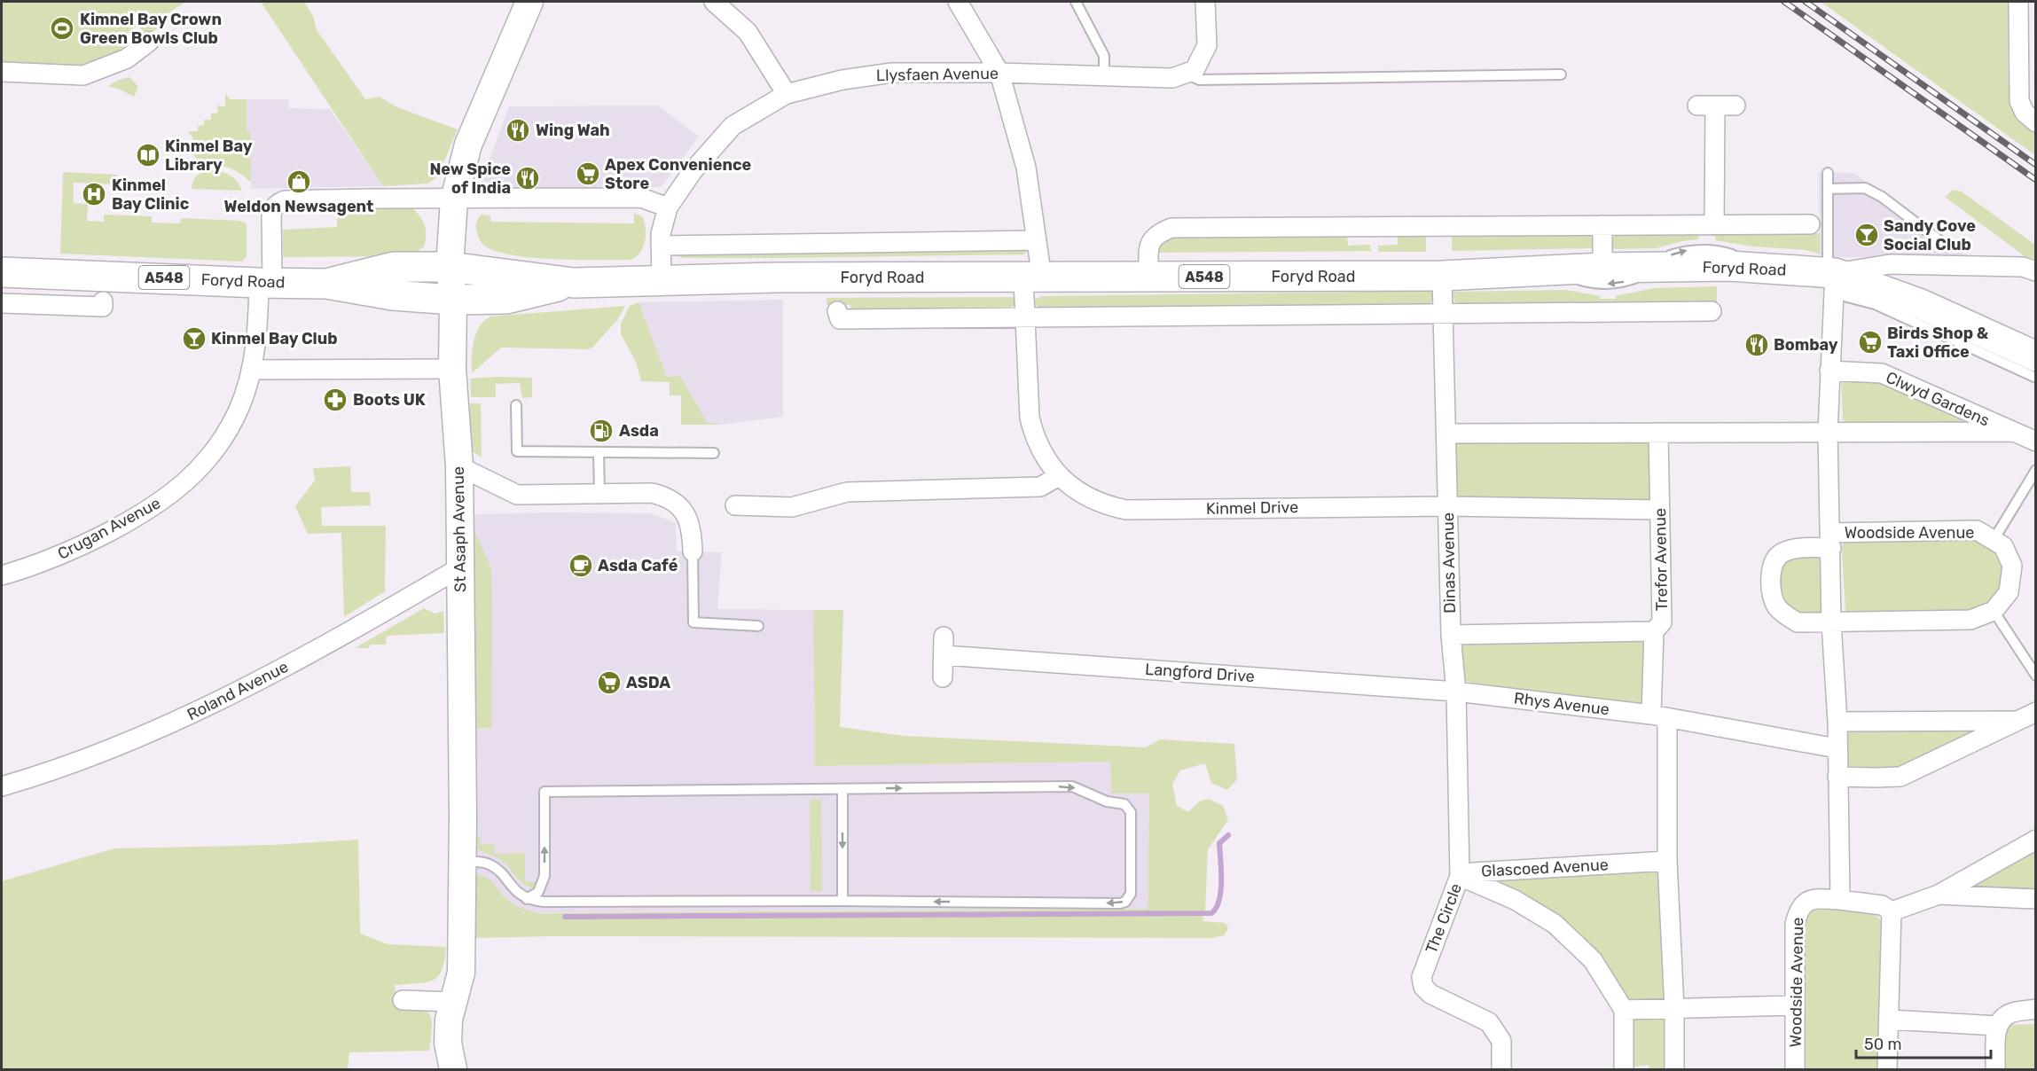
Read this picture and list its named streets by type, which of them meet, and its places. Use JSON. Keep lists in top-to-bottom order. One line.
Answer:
{"streets":{"main road":["Foryd Road","A548"],"street":["Llysfaen Avenue","Clwyd Gardens","Kinmel Drive","Crugan Avenue","St Asaph Avenue","Woodside Avenue","Trefor Avenue","Dinas Avenue","Langford Drive","Roland Avenue","Rhys Avenue","Glascoed Avenue","The Circle"]},"crossings":[["Llysfaen Avenue","Foryd Road"],["Llysfaen Avenue","Kinmel Drive"],["Foryd Road","Kinmel Drive"],["Foryd Road","Crugan Avenue"],["Foryd Road","St Asaph Avenue"],["Foryd Road","Woodside Avenue"],["Foryd Road","Dinas Avenue"],["Clwyd Gardens","Woodside Avenue"],["Kinmel Drive","Trefor Avenue"],["Kinmel Drive","Dinas Avenue"],["Crugan Avenue","St Asaph Avenue"],["St Asaph Avenue","Roland Avenue"],["Woodside Avenue","Rhys Avenue"],["Trefor Avenue","Rhys Avenue"],["Trefor Avenue","Glascoed Avenue"],["Dinas Avenue","Langford Drive"],["Dinas Avenue","Rhys Avenue"],["Dinas Avenue","The Circle"],["Langford Drive","Rhys Avenue"],["Langford Drive","The Circle"],["Rhys Avenue","The Circle"],["Glascoed Avenue","The Circle"]],"places":{"sports":["Kimnel Bay Crown Green Bowls Club"],"restaurant":["Wing Wah","New Spice of India","Bombay"],"library":["Kinmel Bay Library"],"supermarket":["Apex Convenience Store","Birds Shop & Taxi Office","ASDA"],"shop":["Weldon Newsagent"],"hospital":["Kinmel Bay Clinic"],"bar":["Sandy Cove Social Club","Kinmel Bay Club"],"pharmacy":["Boots UK"],"fuel station":["Asda"],"cafe":["Asda Café"]},"scale_bar":"50 m"}
